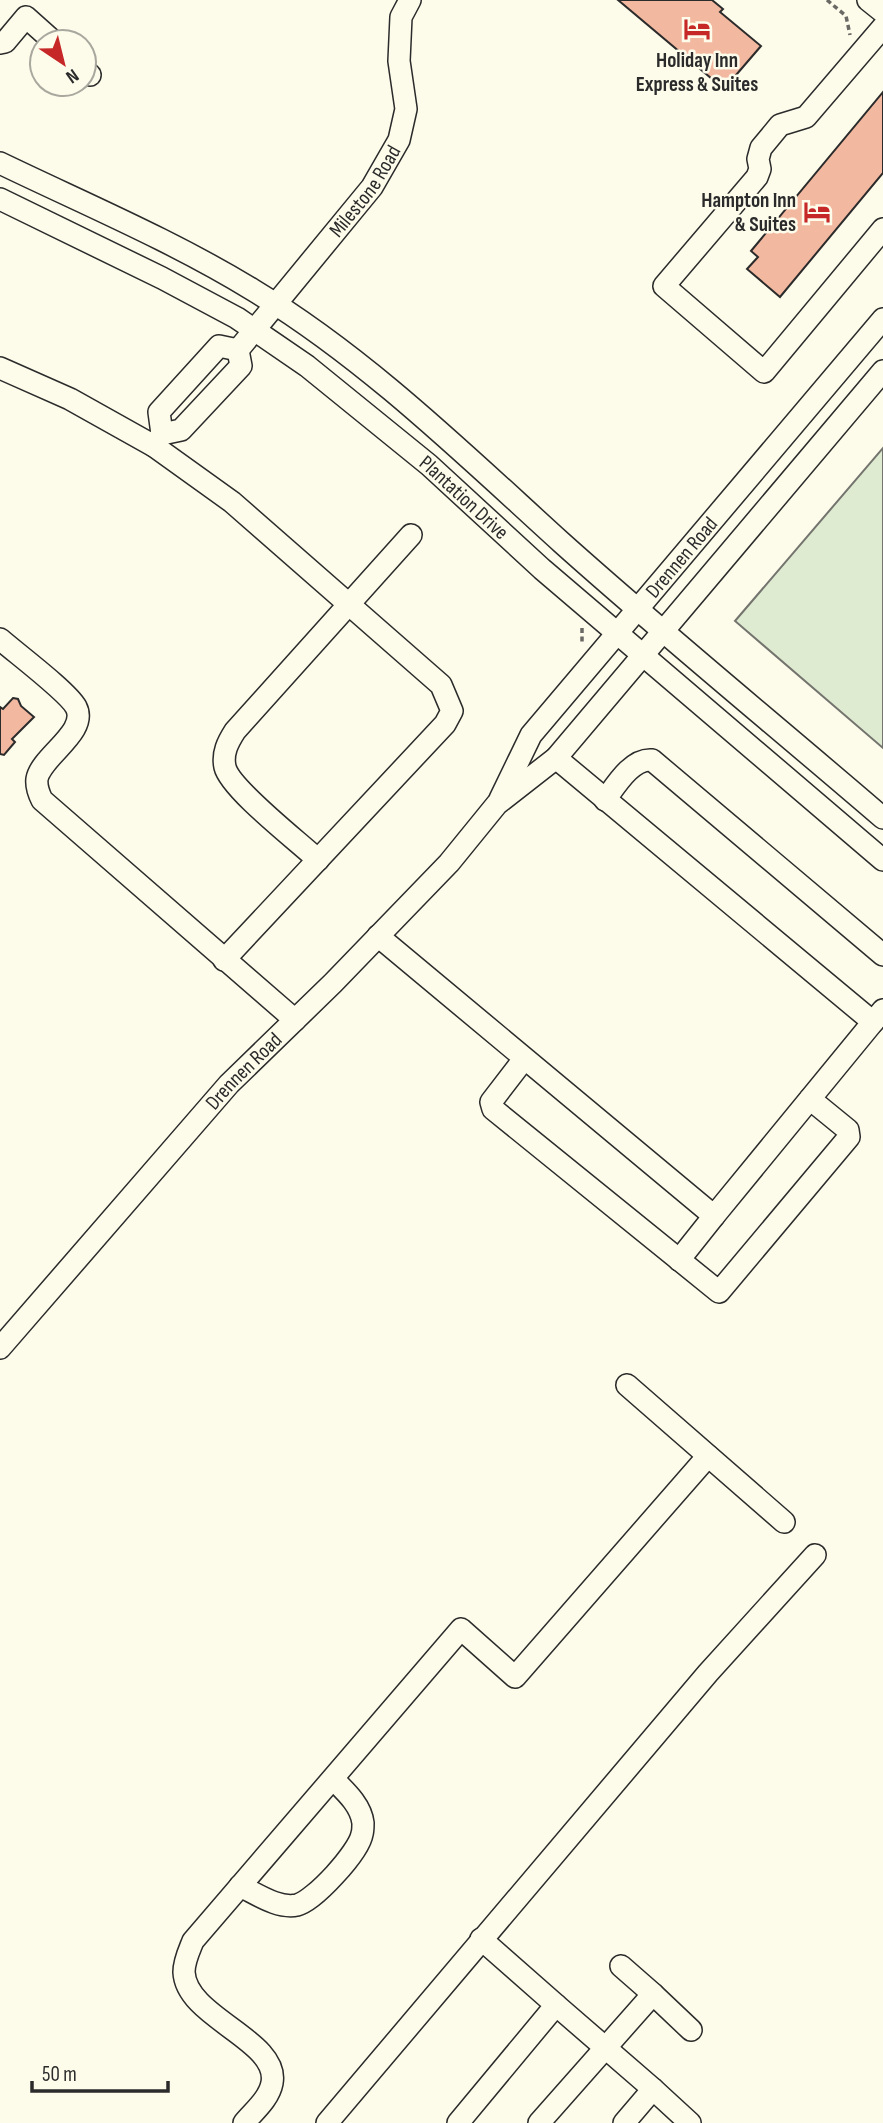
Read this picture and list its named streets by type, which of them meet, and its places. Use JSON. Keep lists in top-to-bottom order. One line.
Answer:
{"streets":{"street":["Milestone Road","Plantation Drive","Drennen Road"]},"crossings":[["Milestone Road","Plantation Drive"],["Plantation Drive","Drennen Road"]],"places":{"hotel":["Holiday Inn Express & Suites","Hampton Inn & Suites"]},"scale_bar":"50 m","north":"bottom right"}
